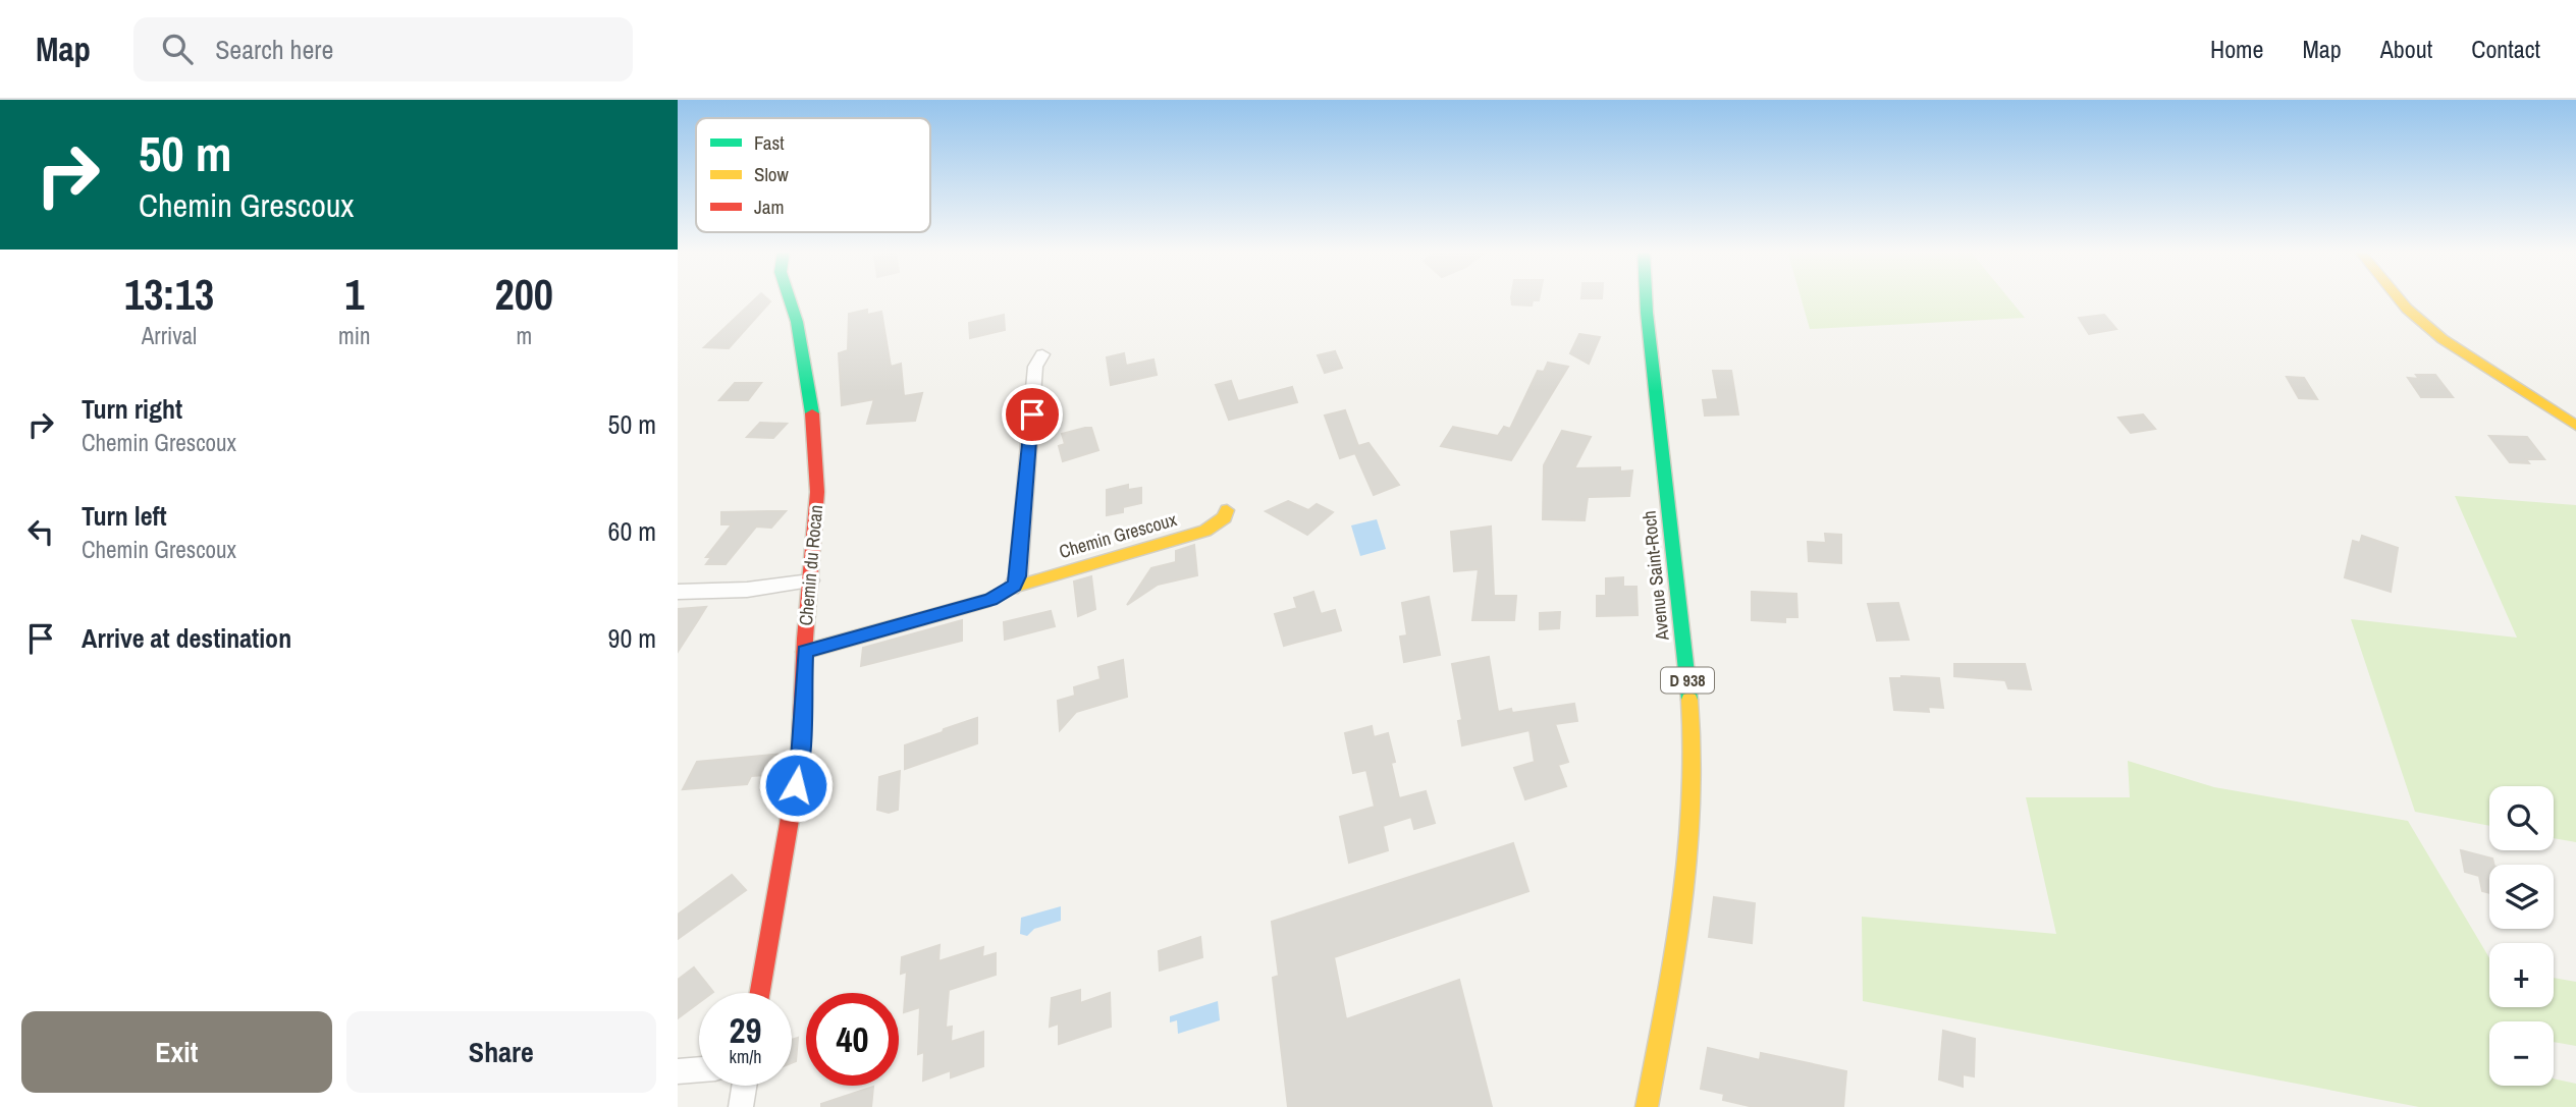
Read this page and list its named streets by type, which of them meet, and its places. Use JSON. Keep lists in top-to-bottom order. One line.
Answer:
{"streets":{"street":["Chemin Grescoux","Chemin du Rocan","Avenue Saint-Roch","D 938"]},"crossings":[["Chemin Grescoux","Chemin du Rocan"]],"legend":["Fast","Slow","Jam"],"page":{"header":"Map","search":"Search here","nav":["Home","Map","About","Contact"],"turn":["50 m","Chemin Grescoux"],"eta":["13:13","Arrival","1","min","200","m"],"list":[{"name":"Turn right","note":"Chemin Grescoux","value":"50 m"},{"name":"Turn left","note":"Chemin Grescoux","value":"60 m"},{"name":"Arrive at destination","value":"90 m"}],"map_buttons":["+","−"],"speed":"29 km/h","limit":"40","buttons":["Exit","Share"]}}
